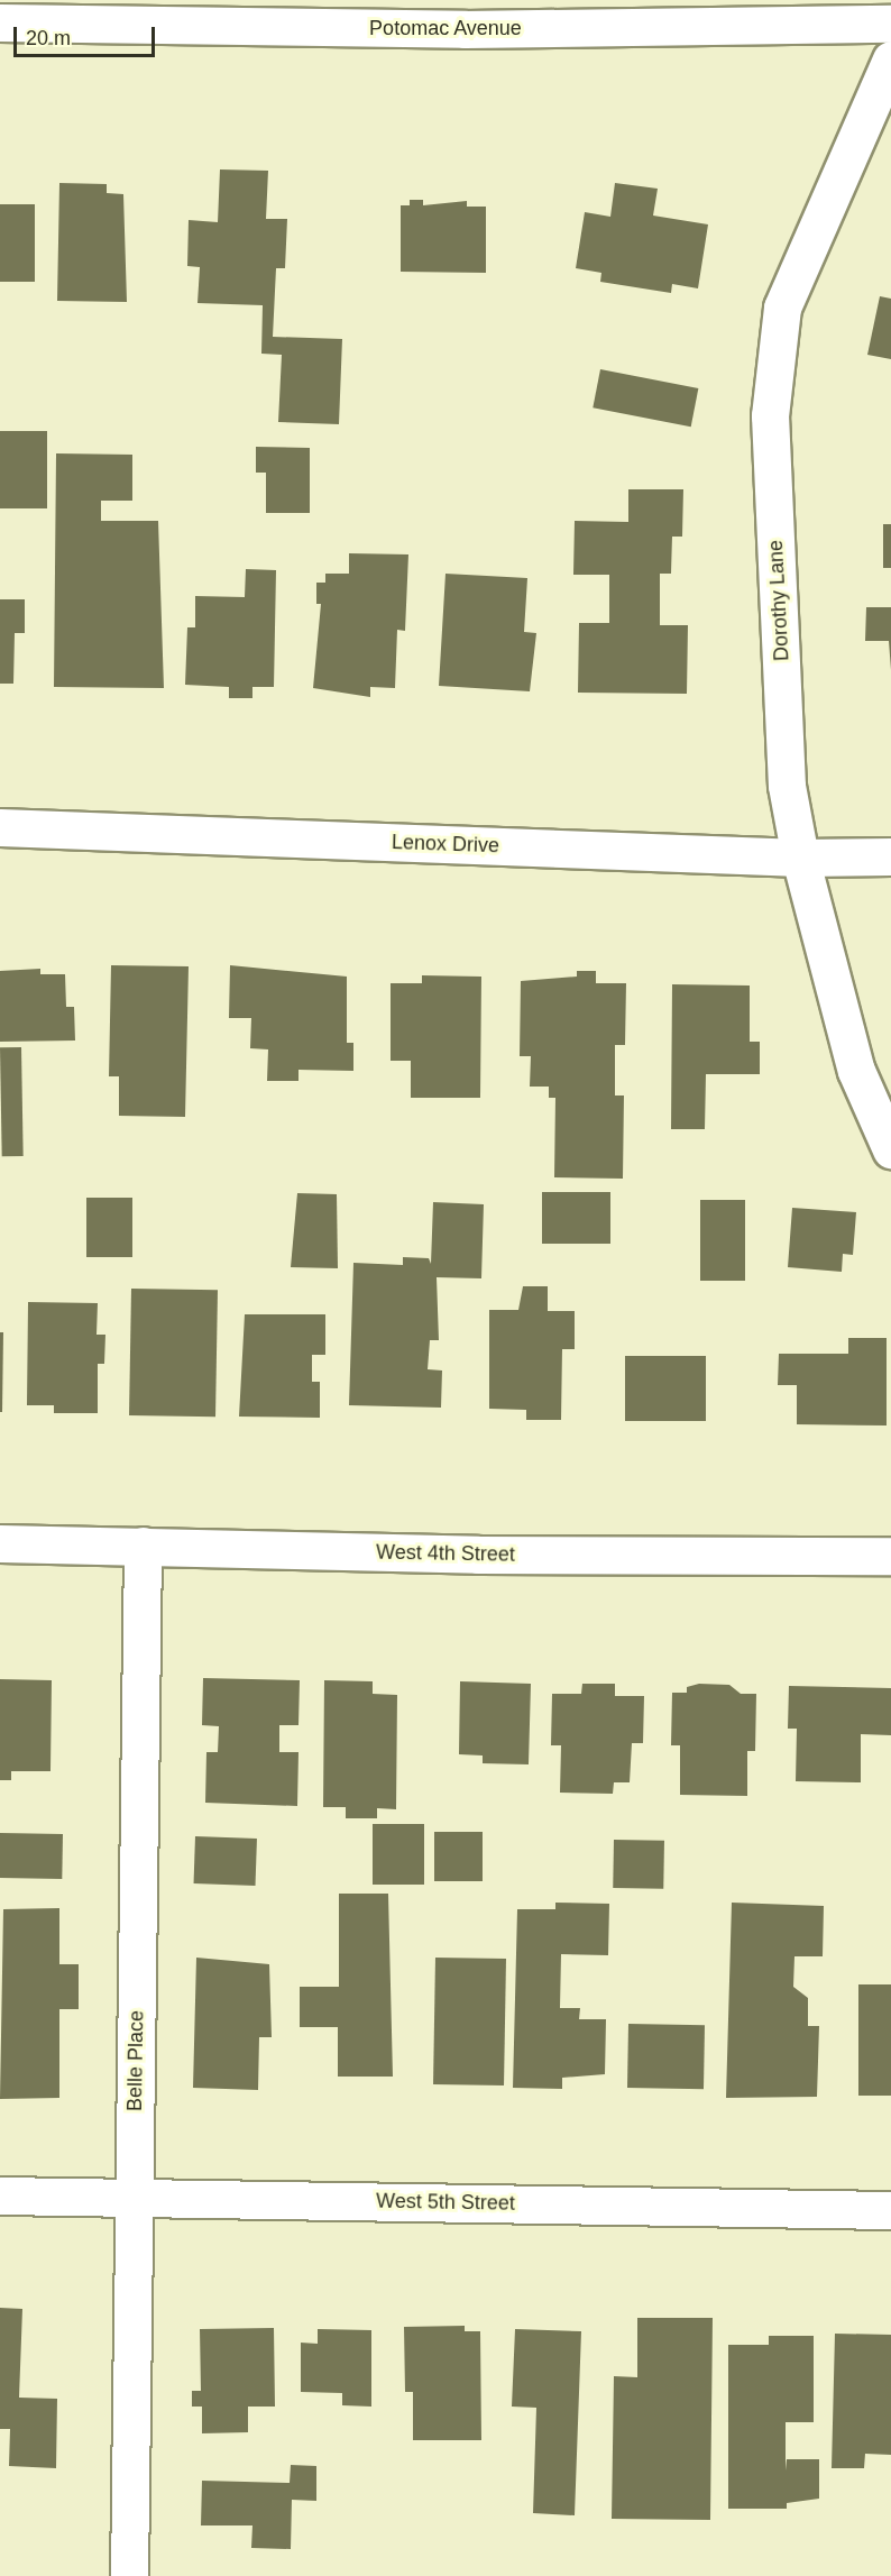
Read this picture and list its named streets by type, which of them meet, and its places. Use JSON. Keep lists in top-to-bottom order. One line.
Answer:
{"streets":{"street":["Potomac Avenue","Dorothy Lane","Lenox Drive","West 4th Street","Belle Place","West 5th Street"]},"crossings":[["Dorothy Lane","Lenox Drive"],["West 4th Street","Belle Place"],["Belle Place","West 5th Street"]],"scale_bar":"20 m"}
